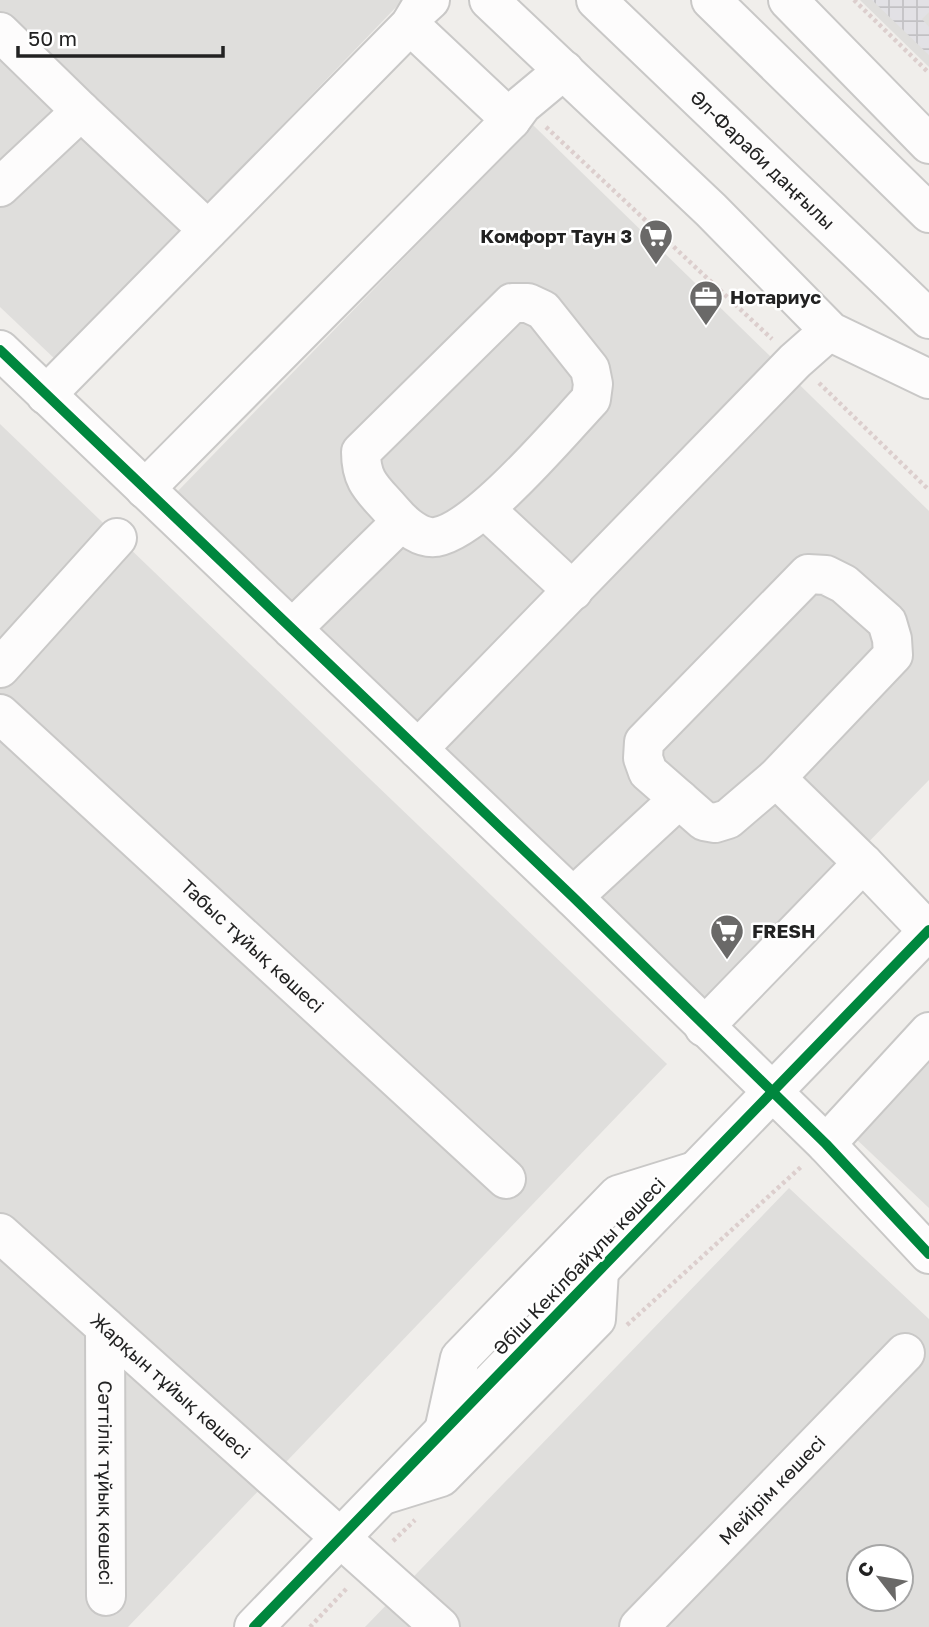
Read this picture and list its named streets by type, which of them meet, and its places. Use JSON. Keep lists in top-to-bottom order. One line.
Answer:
{"streets":{"street":["Әл-Фараби даңғылы","Табыс тұйық көшесі","Әбіш Кекілбайұлы көшесі","Жарқын тұйық көшесі","Сәттілік тұйық көшесі","Мейірім көшесі"]},"crossings":[["Әбіш Кекілбайұлы көшесі","Жарқын тұйық көшесі"],["Жарқын тұйық көшесі","Сәттілік тұйық көшесі"]],"places":{"supermarket":["Комфорт Таун 3","FRESH"],"office":["Нотариус"]},"scale_bar":"50 m","north":"top left"}
